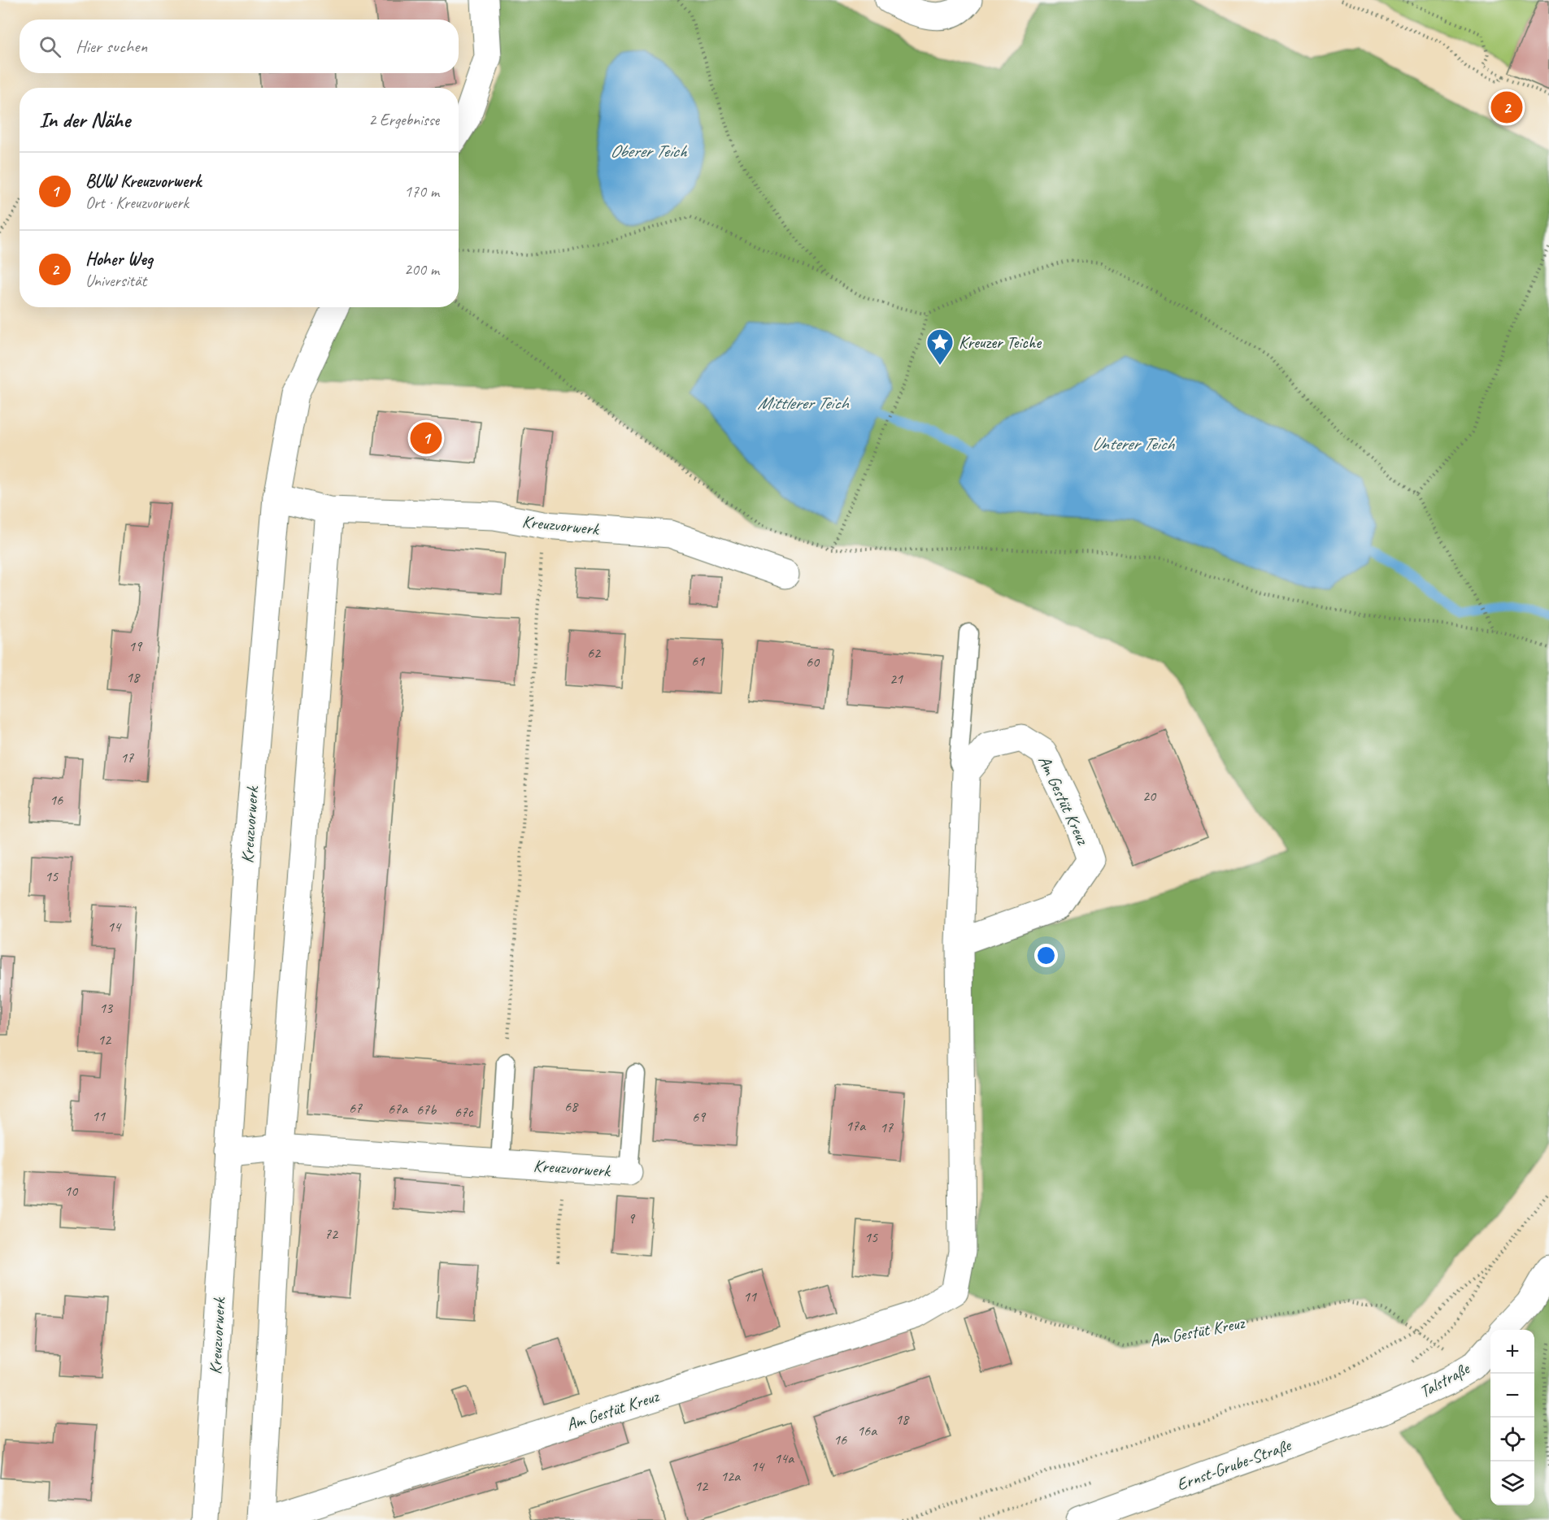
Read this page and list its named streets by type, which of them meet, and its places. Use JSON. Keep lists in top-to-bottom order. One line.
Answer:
{"streets":{"street":["Kreuzvorwerk","Am Gestüt Kreuz","Talstraße","Ernst-Grube-Straße"]},"crossings":[["Kreuzvorwerk","Am Gestüt Kreuz"],["Talstraße","Ernst-Grube-Straße"]],"water":["Oberer Teich","Mittlerer Teich","Unterer Teich"],"places":{"place":["Kreuzer Teiche"]},"house_numbers":["19","62","61","60","18","21","17","20","16","15","14","13","12","68","67","67a","67b","67c","11","69","17a","17","10","9","72","15","11","18","16a","16","14a","14","12a","12"],"page":{"search":"Hier suchen","heading":["In der Nähe","2 Ergebnisse"],"pins":["2","1"],"list":[{"mark":"1","name":"BUW Kreuzvorwerk","note":"Ort · Kreuzvorwerk","value":"170 m"},{"mark":"2","name":"Hoher Weg","note":"Universität","value":"200 m"}],"map_buttons":["+","−"]}}
